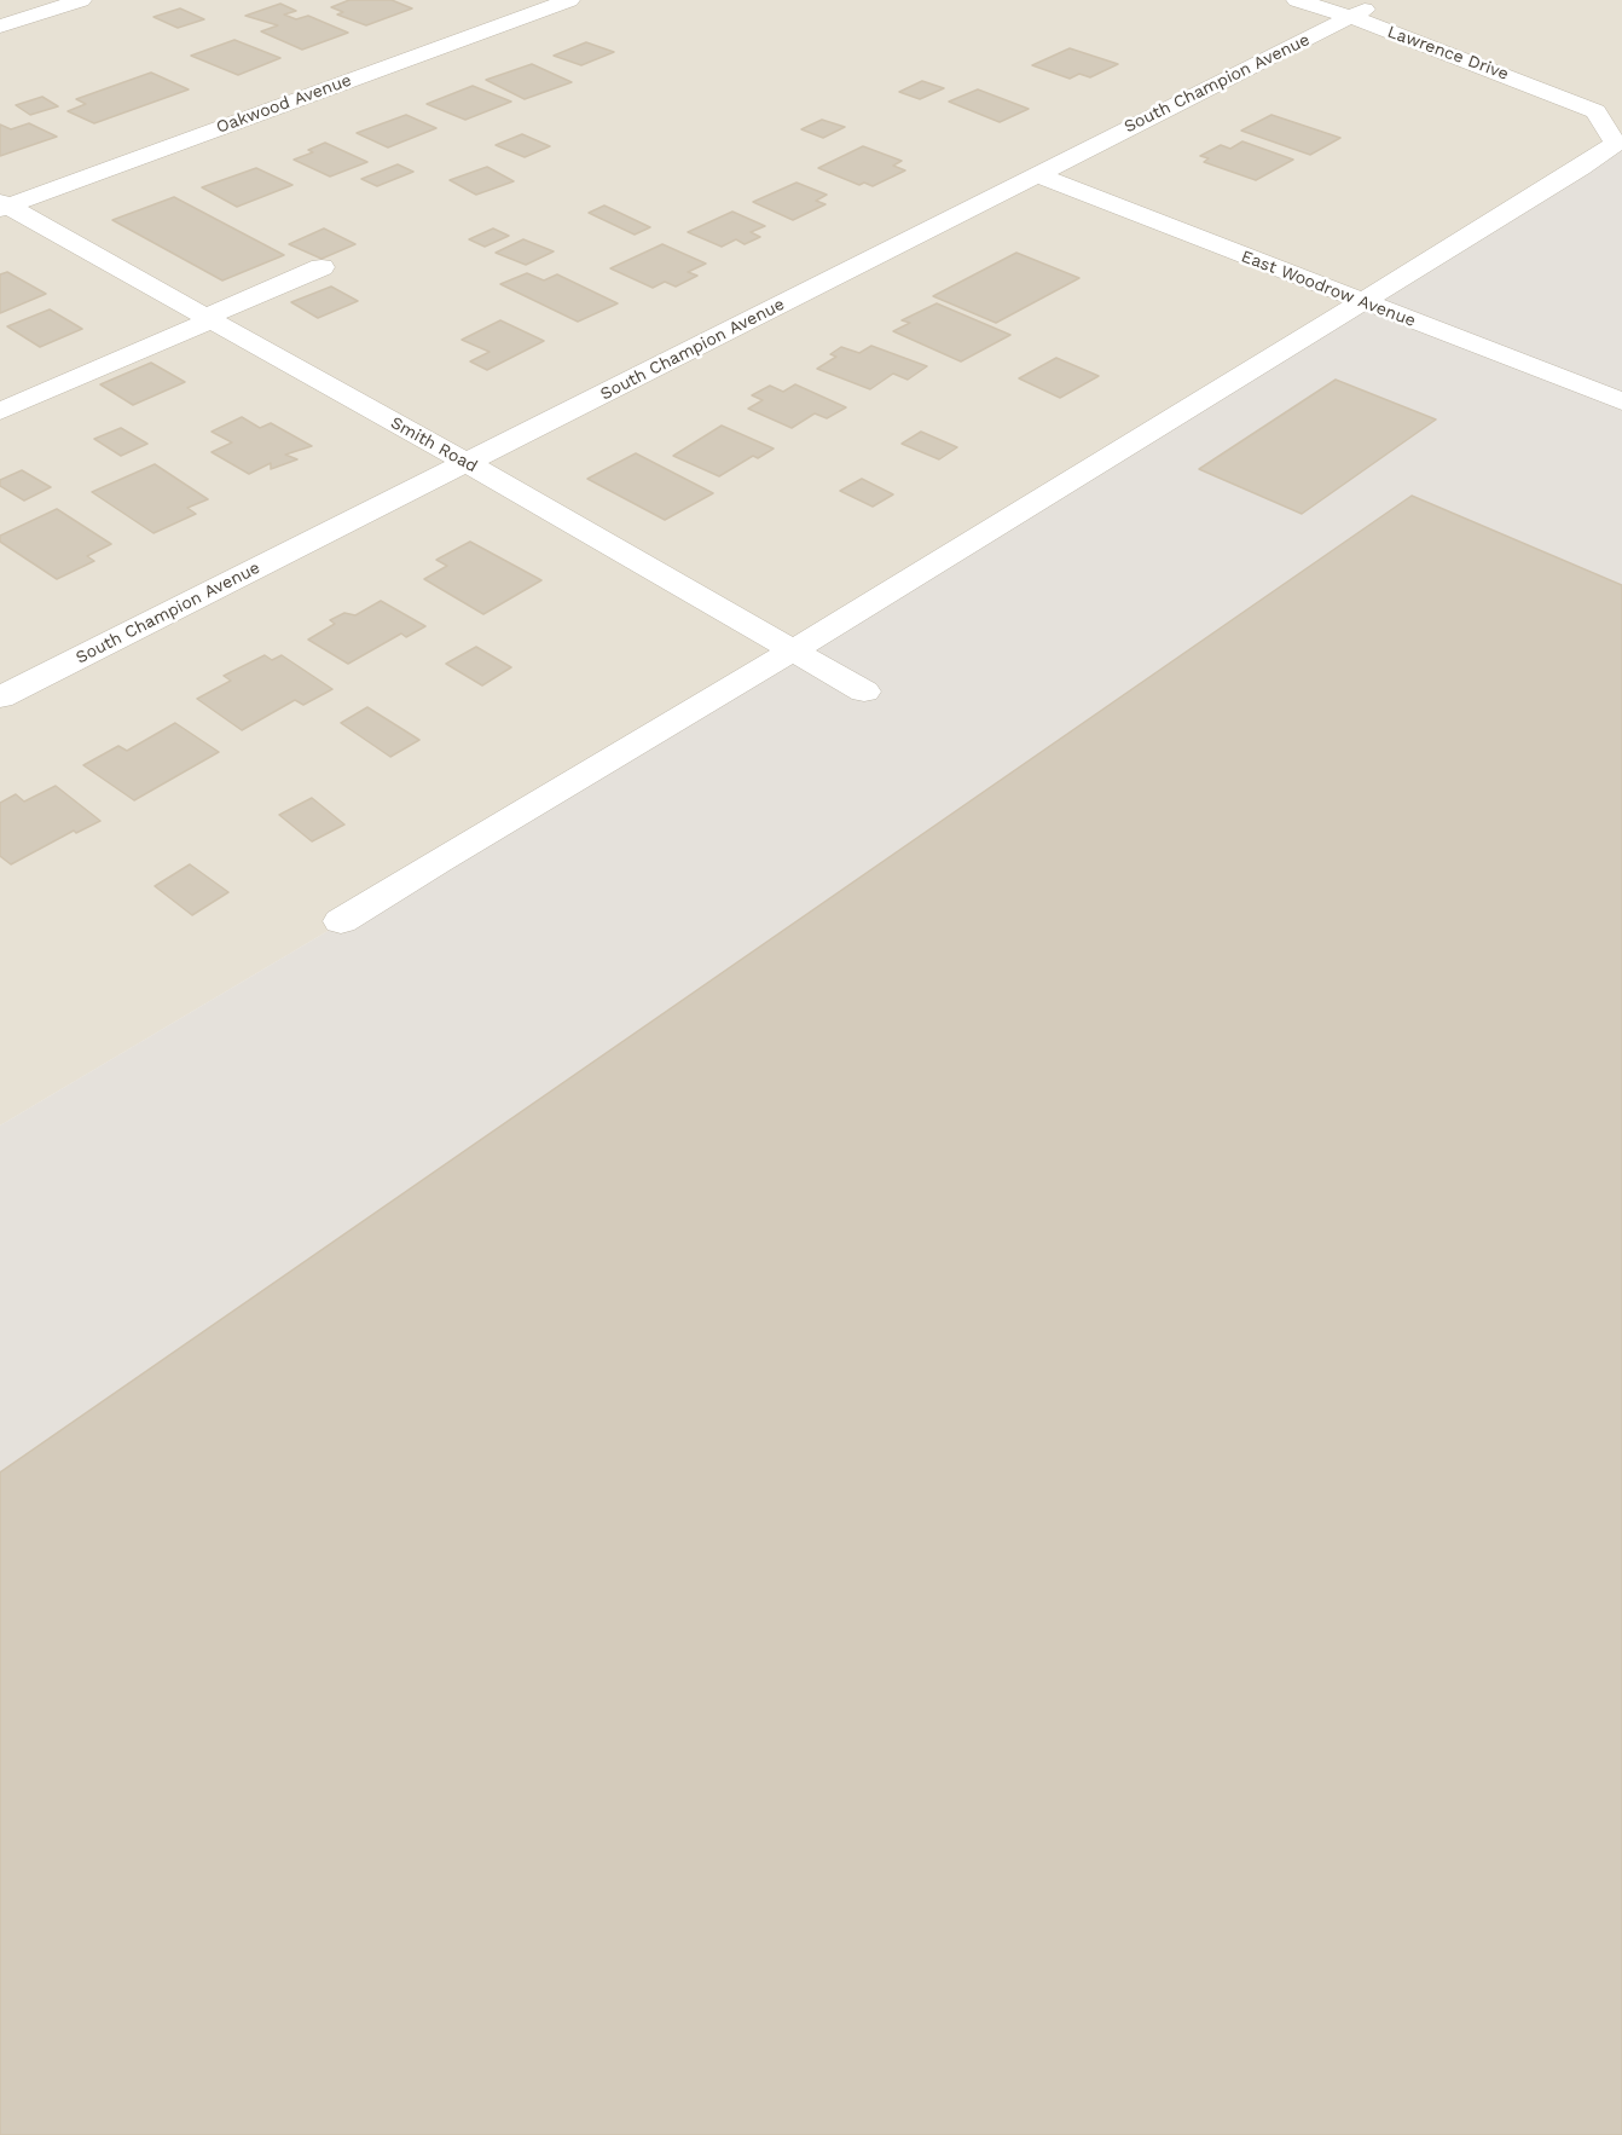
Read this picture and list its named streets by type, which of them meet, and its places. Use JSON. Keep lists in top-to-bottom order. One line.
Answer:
{"streets":{"street":["Lawrence Drive","South Champion Avenue","Oakwood Avenue","East Woodrow Avenue","Smith Road"]},"crossings":[["Lawrence Drive","South Champion Avenue"],["Lawrence Drive","East Woodrow Avenue"],["South Champion Avenue","East Woodrow Avenue"],["South Champion Avenue","Smith Road"],["Oakwood Avenue","Smith Road"]]}
